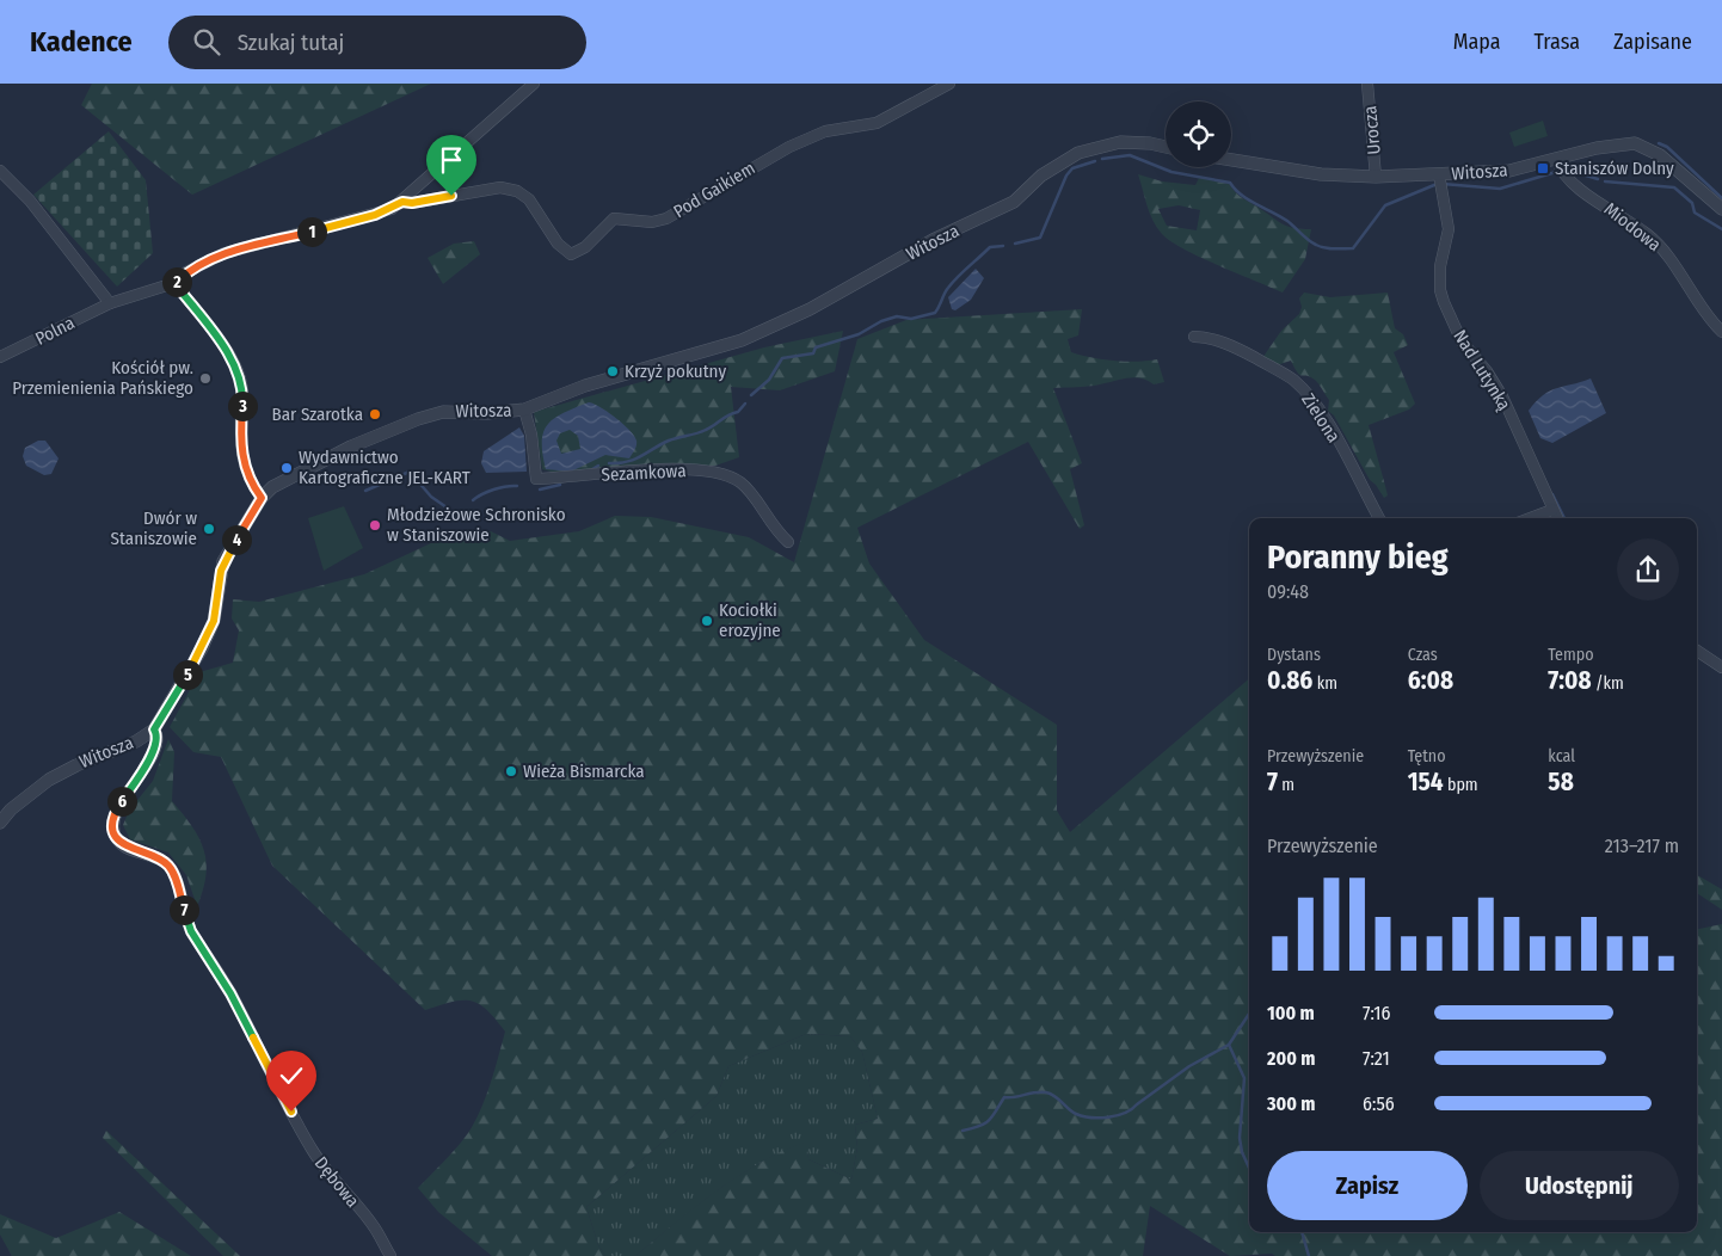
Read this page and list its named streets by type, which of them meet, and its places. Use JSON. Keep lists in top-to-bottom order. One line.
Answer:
{"streets":{"street":["Urocza","Witosza","Pod Gaikiem","Miodowa","Polna","Nad Lutynką","Zielona","Sezamkowa","Dębowa"]},"crossings":[["Urocza","Witosza"],["Witosza","Miodowa"],["Witosza","Nad Lutynką"],["Witosza","Sezamkowa"],["Witosza","Dębowa"],["Pod Gaikiem","Polna"]],"places":{"transit":["Staniszów Dolny"],"other":["Krzyż pokutny","Kościół pw. Przemienienia Pańskiego","Bar Szarotka","Wydawnictwo Kartograficzne JEL-KART","Młodzieżowe Schronisko w Staniszowie","Dwór w Staniszowie","Kociołki erozyjne","Wieża Bismarcka"]},"page":{"header":"Kadence","search":"Szukaj tutaj","nav":["Mapa","Trasa","Zapisane"],"pins":["1","2","3","4","5","6","7"],"heading":["Poranny bieg","09:48"],"stats":[["Dystans","0.86 km"],["Czas","6:08"],["Tempo","7:08 /km"],["Przewyższenie","7 m"],["Tętno","154 bpm"],["kcal","58"]],"chart":["Przewyższenie","213–217 m"],"list":[{"name":"100 m","note":"7:16"},{"name":"200 m","note":"7:21"},{"name":"300 m","note":"6:56"}],"buttons":["Zapisz","Udostępnij"]}}
